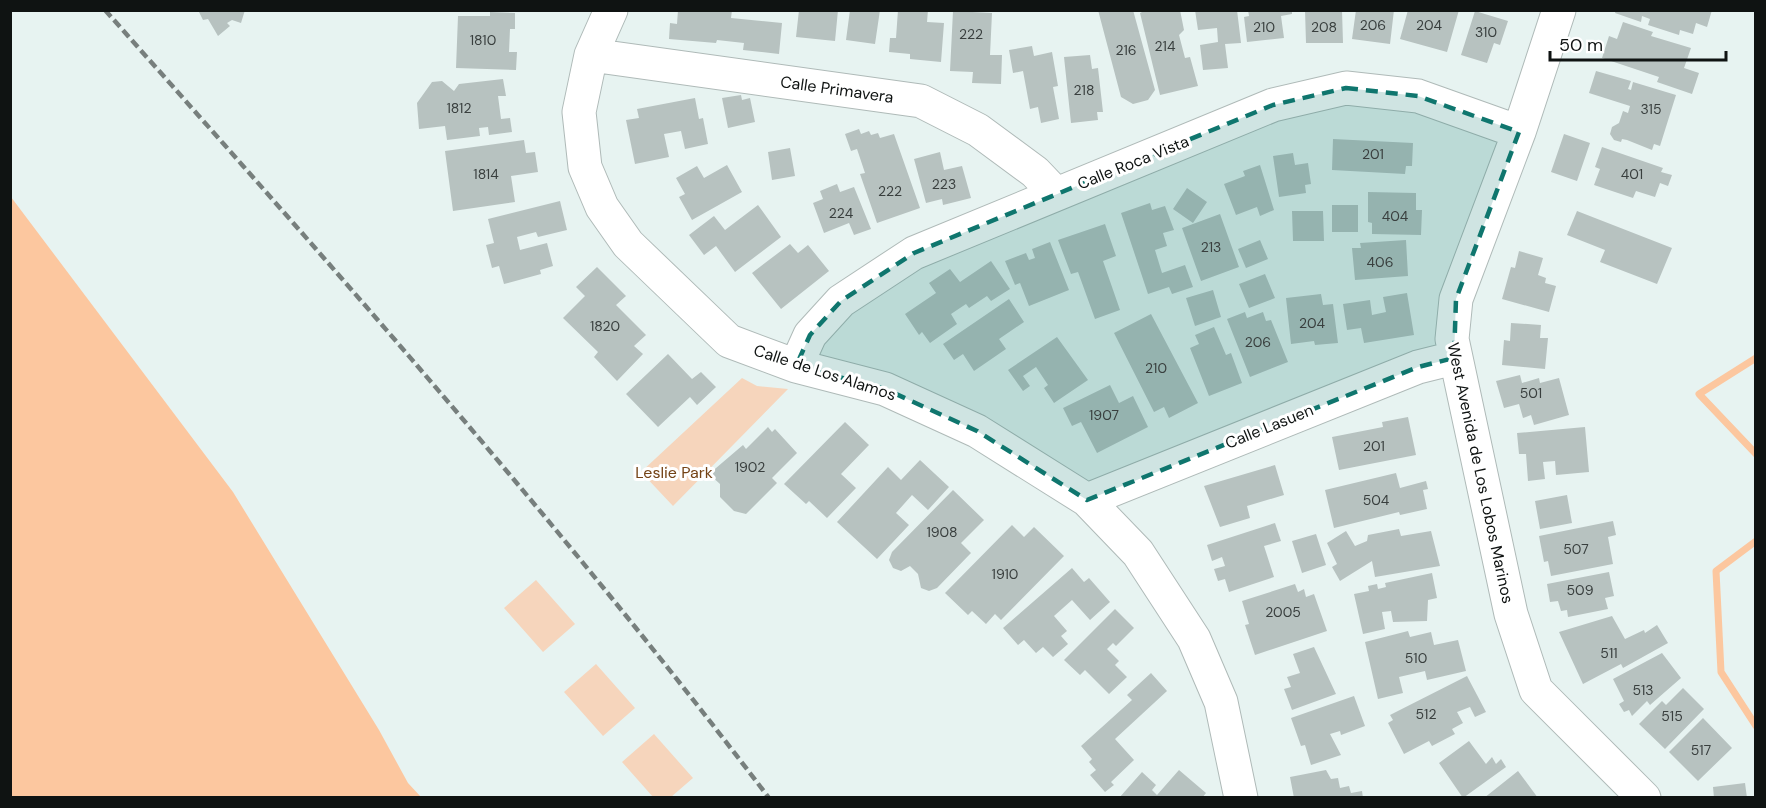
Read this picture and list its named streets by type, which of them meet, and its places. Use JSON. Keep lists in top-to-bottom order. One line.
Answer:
{"streets":{"street":["Calle Primavera","Calle Roca Vista","Calle de Los Alamos","Calle Lasuen","West Avenida de Los Lobos Marinos"]},"crossings":[["Calle Primavera","Calle Roca Vista"],["Calle Primavera","Calle de Los Alamos"],["Calle Roca Vista","Calle de Los Alamos"],["Calle Roca Vista","West Avenida de Los Lobos Marinos"],["Calle de Los Alamos","Calle Lasuen"],["Calle Lasuen","West Avenida de Los Lobos Marinos"]],"parks":["Leslie Park"],"house_numbers":["206","204","210","208","310","222","1810","214","216","218","1812","315","201","1814","401","223","222","224","404","213","406","204","1820","206","210","501","1907","201","1902","504","1908","507","1910","509","2005","511","510","513","512","515","517"],"scale_bar":"50 m"}
